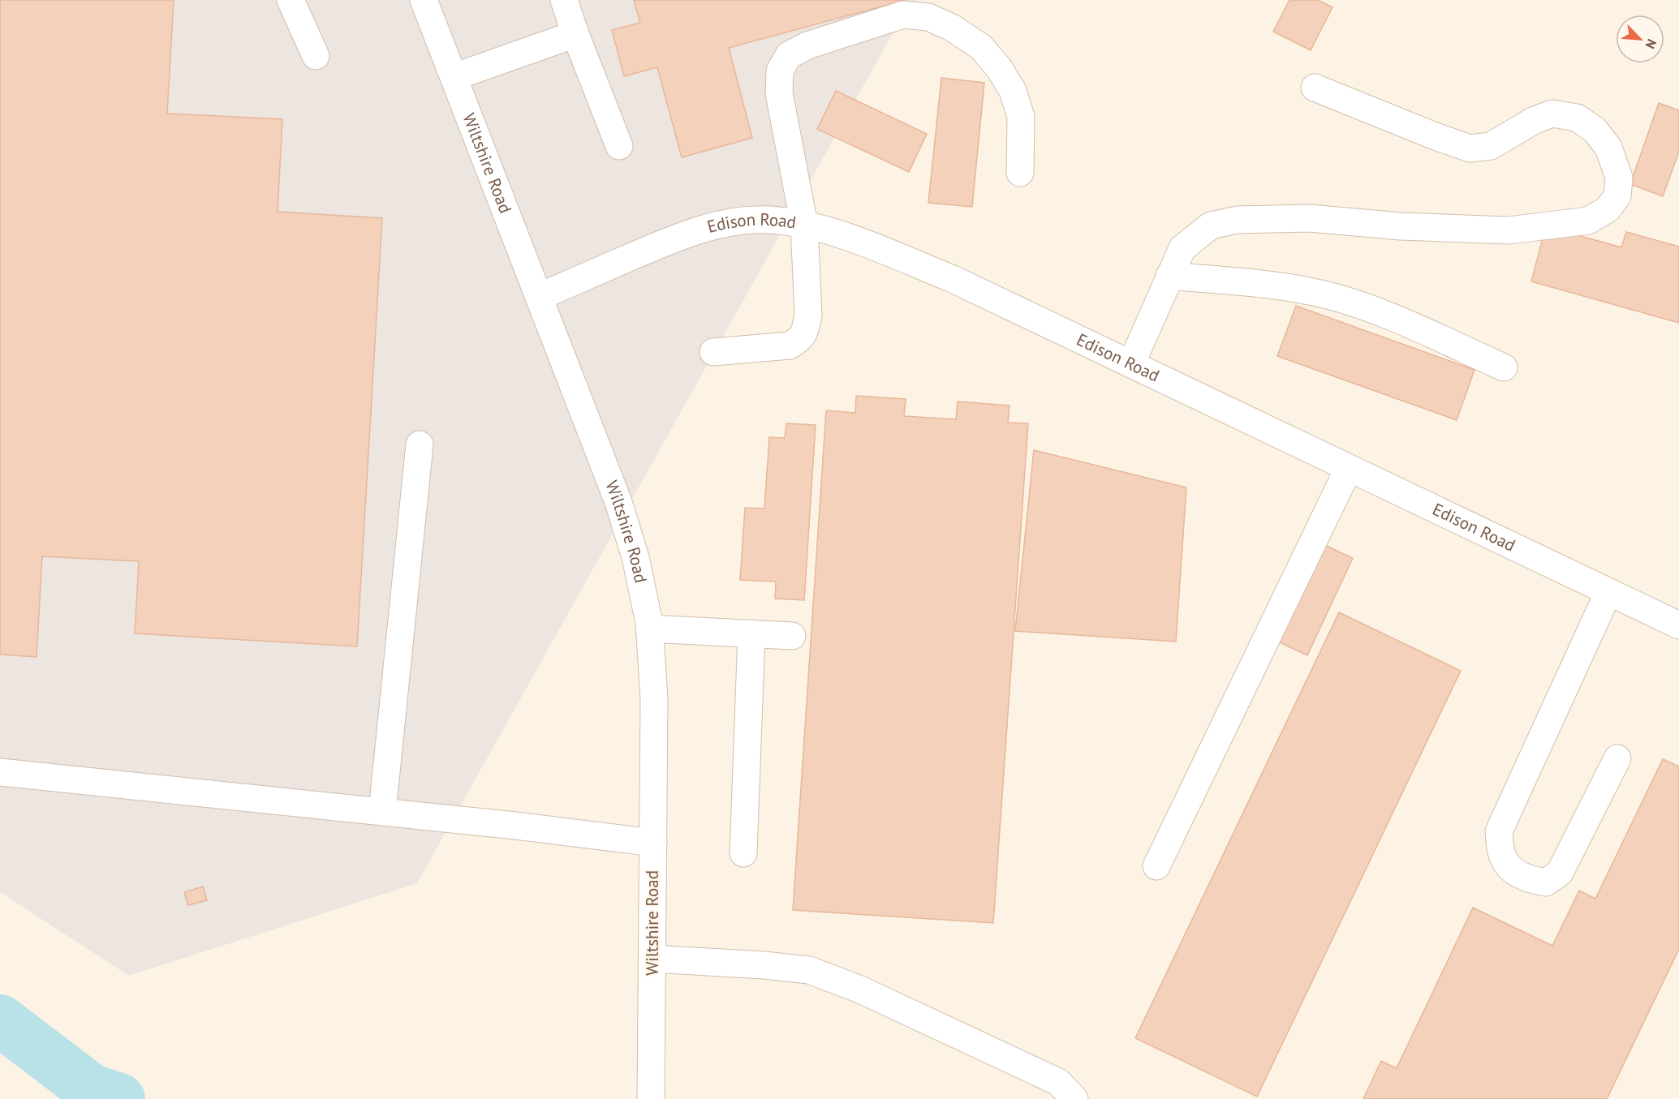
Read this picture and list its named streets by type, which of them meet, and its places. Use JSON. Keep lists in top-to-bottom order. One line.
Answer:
{"streets":{"street":["Wiltshire Road","Edison Road"]},"crossings":[["Wiltshire Road","Edison Road"]],"north":"bottom right"}
